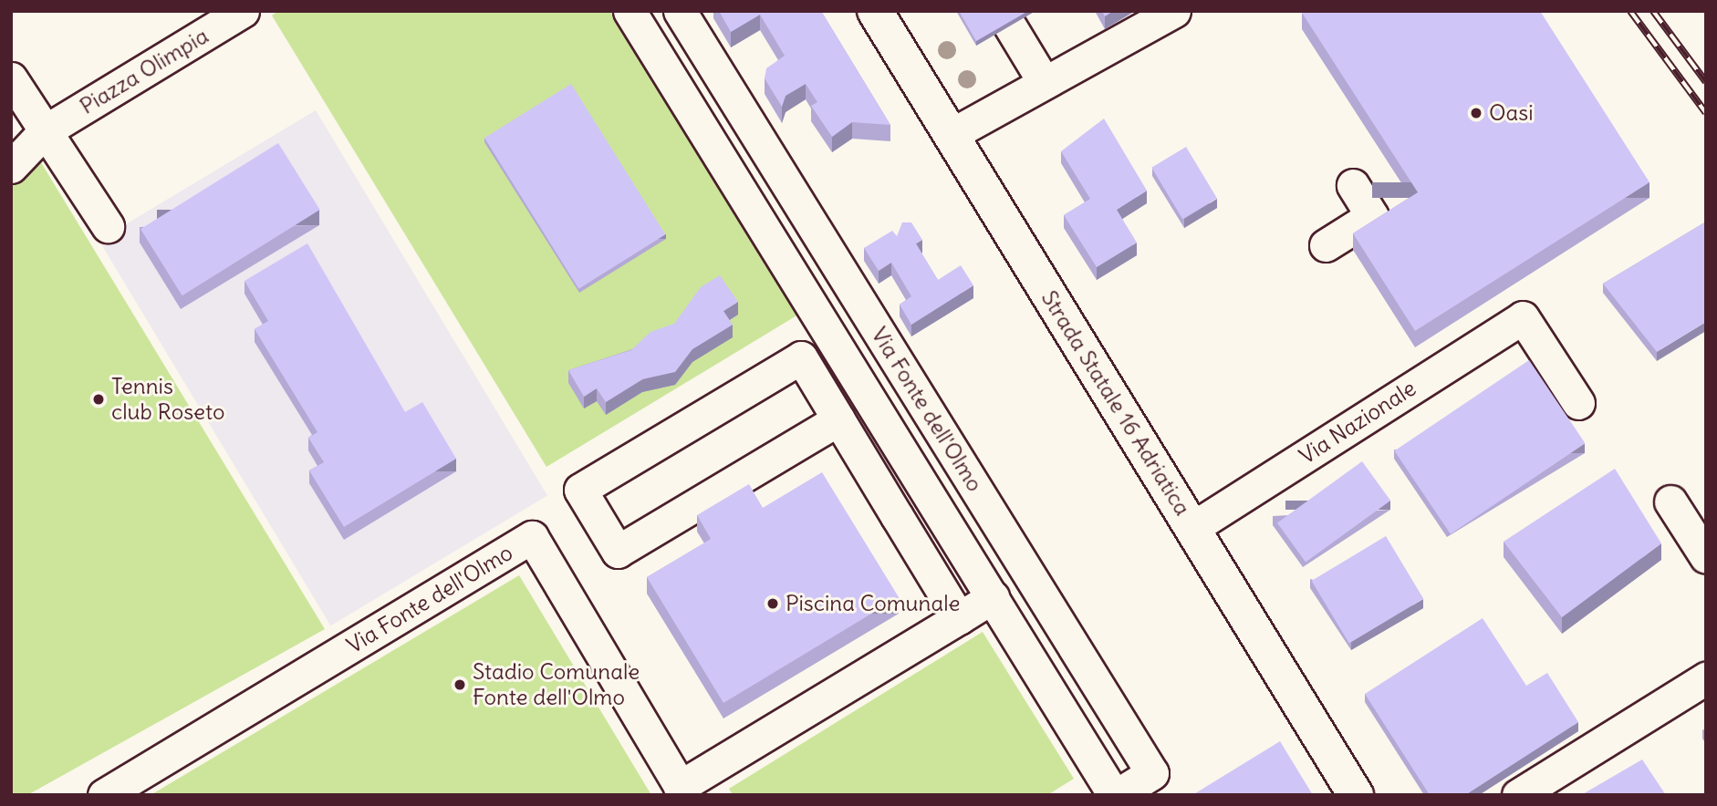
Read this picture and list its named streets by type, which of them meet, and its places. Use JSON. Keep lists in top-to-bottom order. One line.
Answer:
{"streets":{"main road":["Strada Statale 16 Adriatica"],"street":["Piazza Olimpia","Via Fonte dell'Olmo","Via Nazionale"]},"crossings":[["Strada Statale 16 Adriatica","Via Nazionale"]],"places":["Oasi","Tennis club Roseto","Piscina Comunale","Stadio Comunale Fonte dell'Olmo"]}
